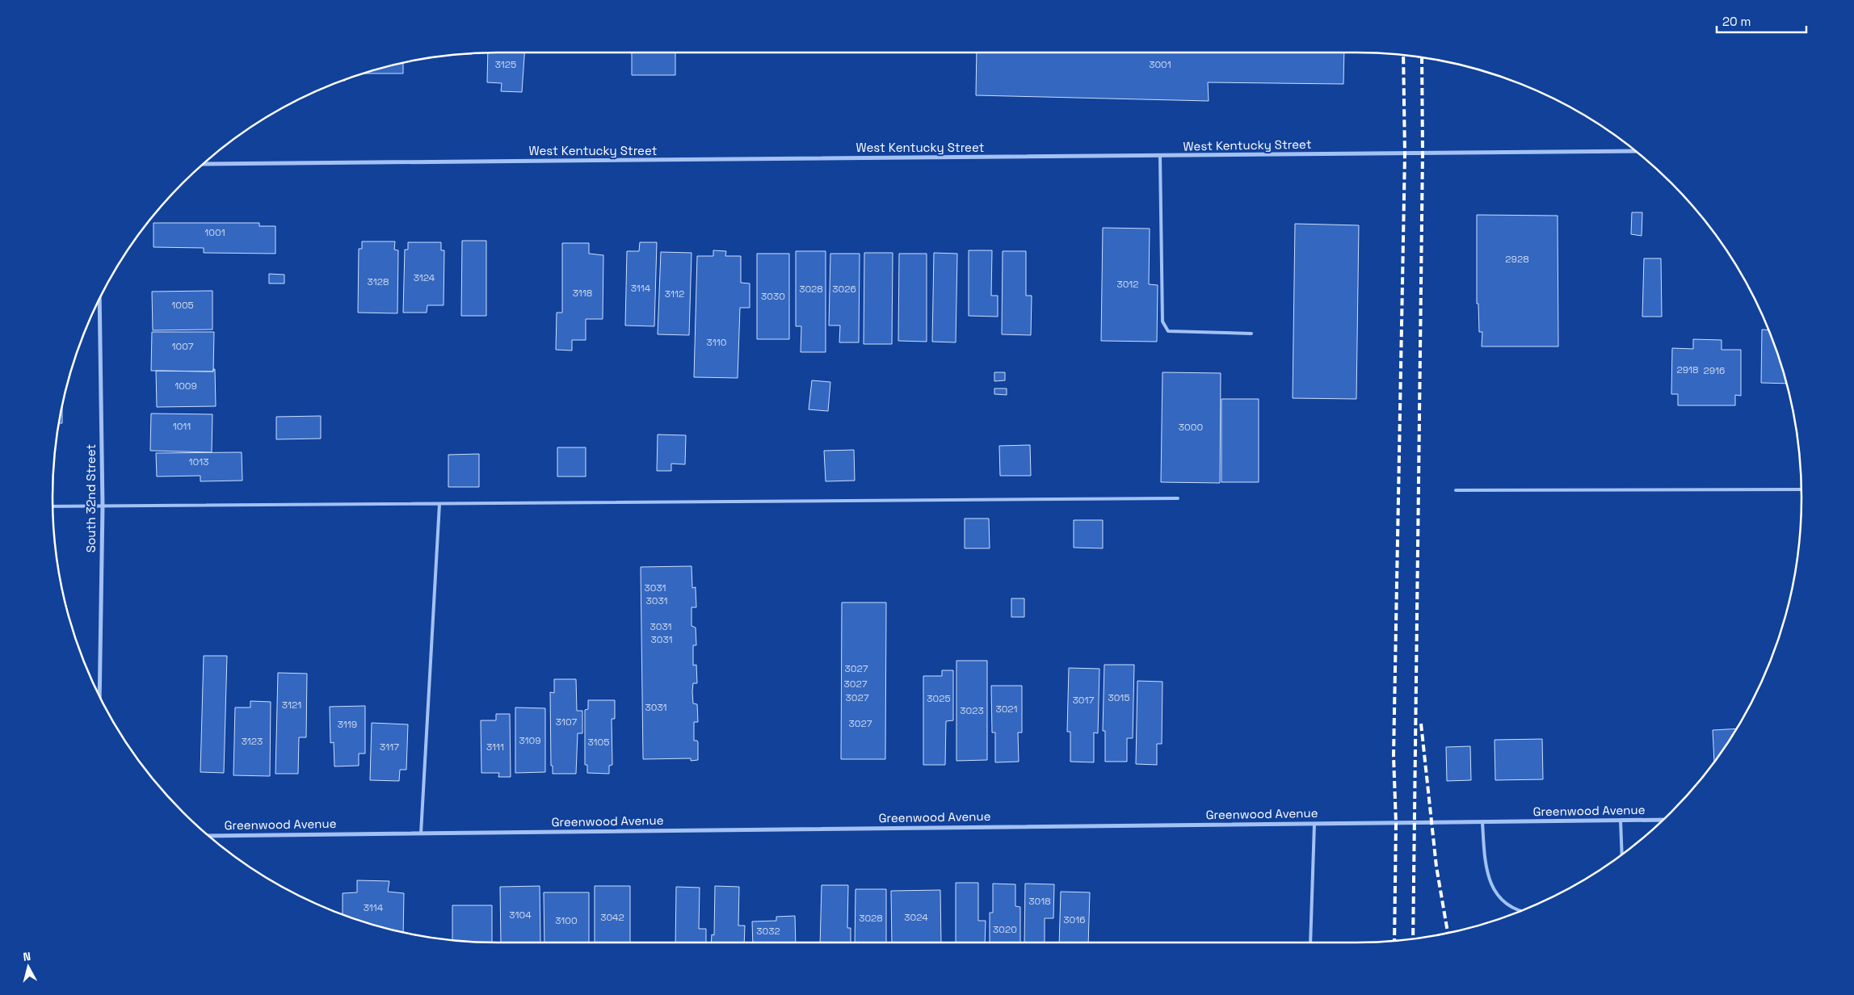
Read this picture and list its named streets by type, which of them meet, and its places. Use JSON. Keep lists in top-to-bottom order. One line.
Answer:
{"streets":{"street":["West Kentucky Street","South 32nd Street","Greenwood Avenue"]},"house_numbers":["3125","3001","1001","2928","3124","3128","3012","3114","3028","3026","3118","3112","3030","1005","3110","1007","2918","2916","1009","1011","3000","1013","3031","3031","3031","3031","3027","3027","3027","3015","3025","3017","3121","3031","3021","3023","3107","3027","3119","3109","3123","3105","3117","3111","3018","3114","3104","3042","3024","3028","3016","3100","3020","3032"],"scale_bar":"20 m","north":"top"}
